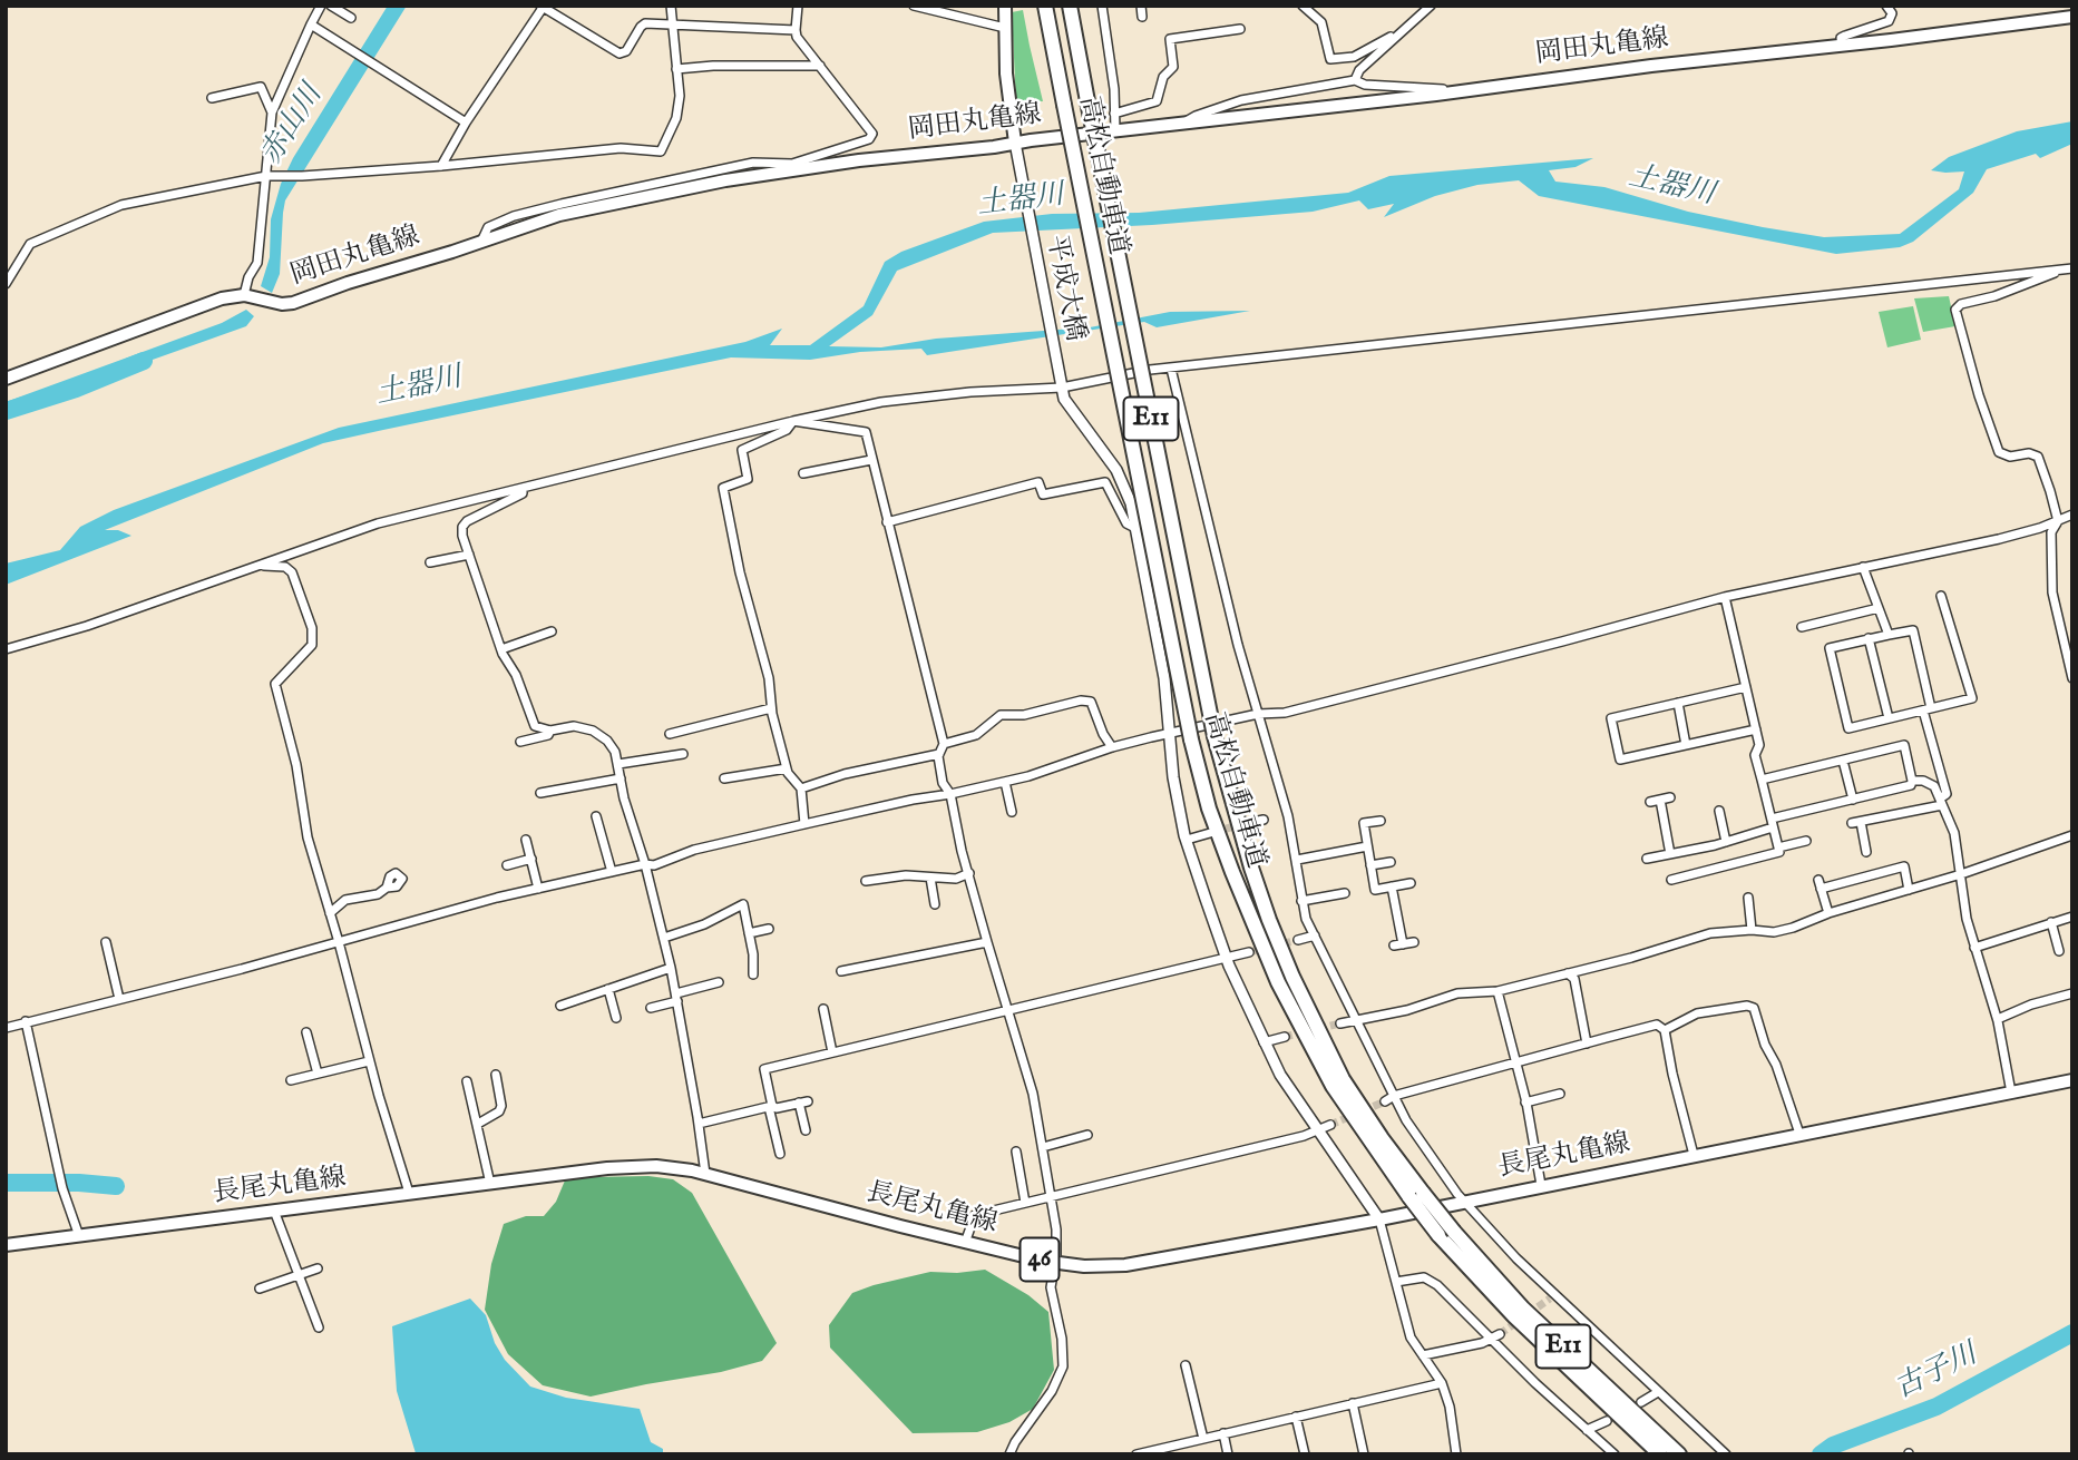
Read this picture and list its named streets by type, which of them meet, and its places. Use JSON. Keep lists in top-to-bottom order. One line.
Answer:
{"streets":{"highway":["高松自動車道","E11"],"main road":["岡田丸亀線","長尾丸亀線","46"],"street":["平成大橋"]},"crossings":[["岡田丸亀線","平成大橋"],["平成大橋","長尾丸亀線"]],"water":["赤山川","土器川","古子川"]}
